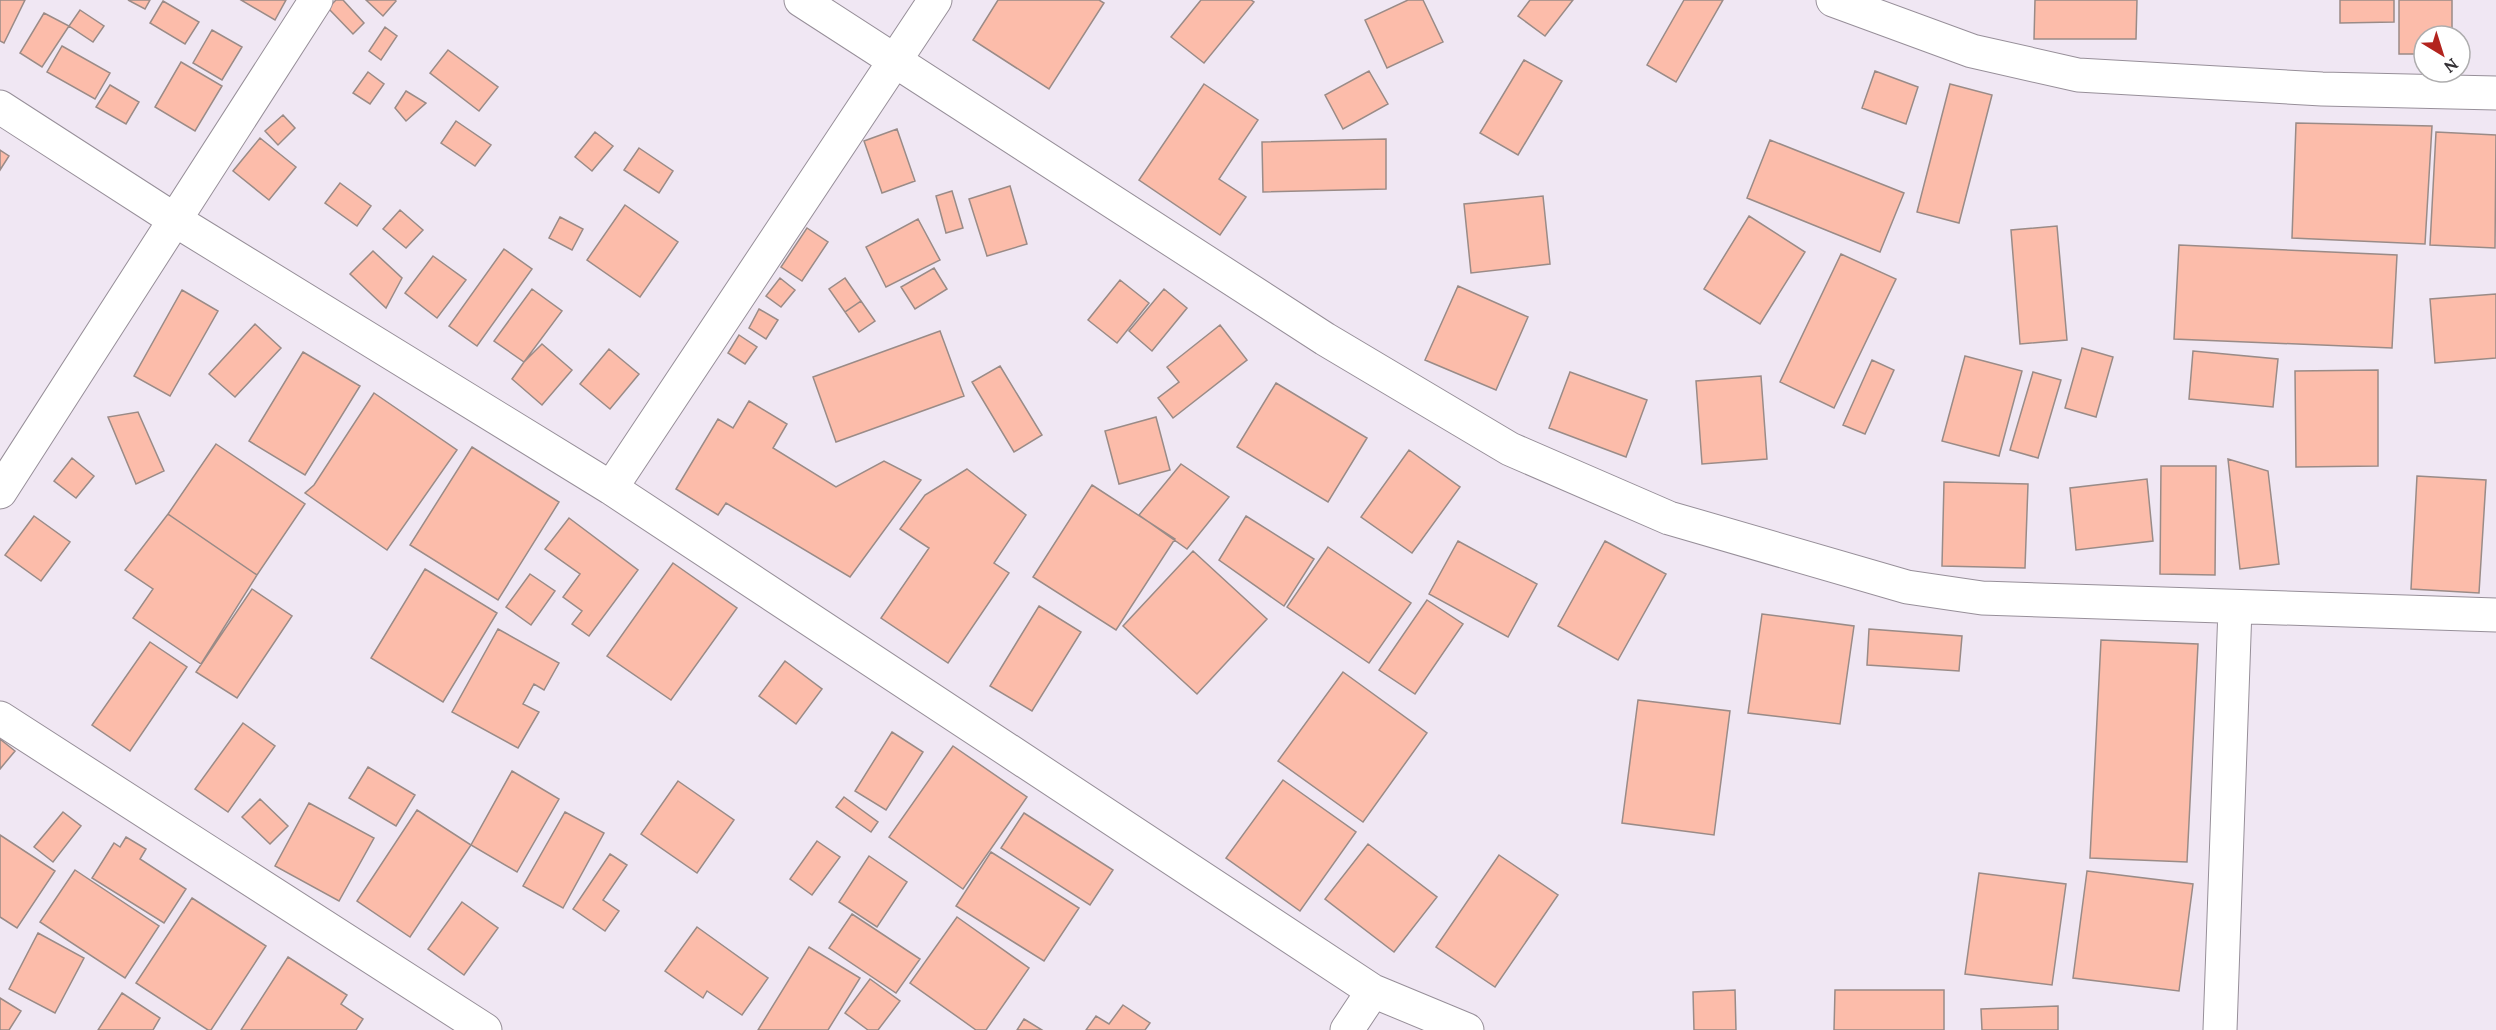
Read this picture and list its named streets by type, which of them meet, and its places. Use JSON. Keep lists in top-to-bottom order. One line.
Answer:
{"north":"bottom right"}
